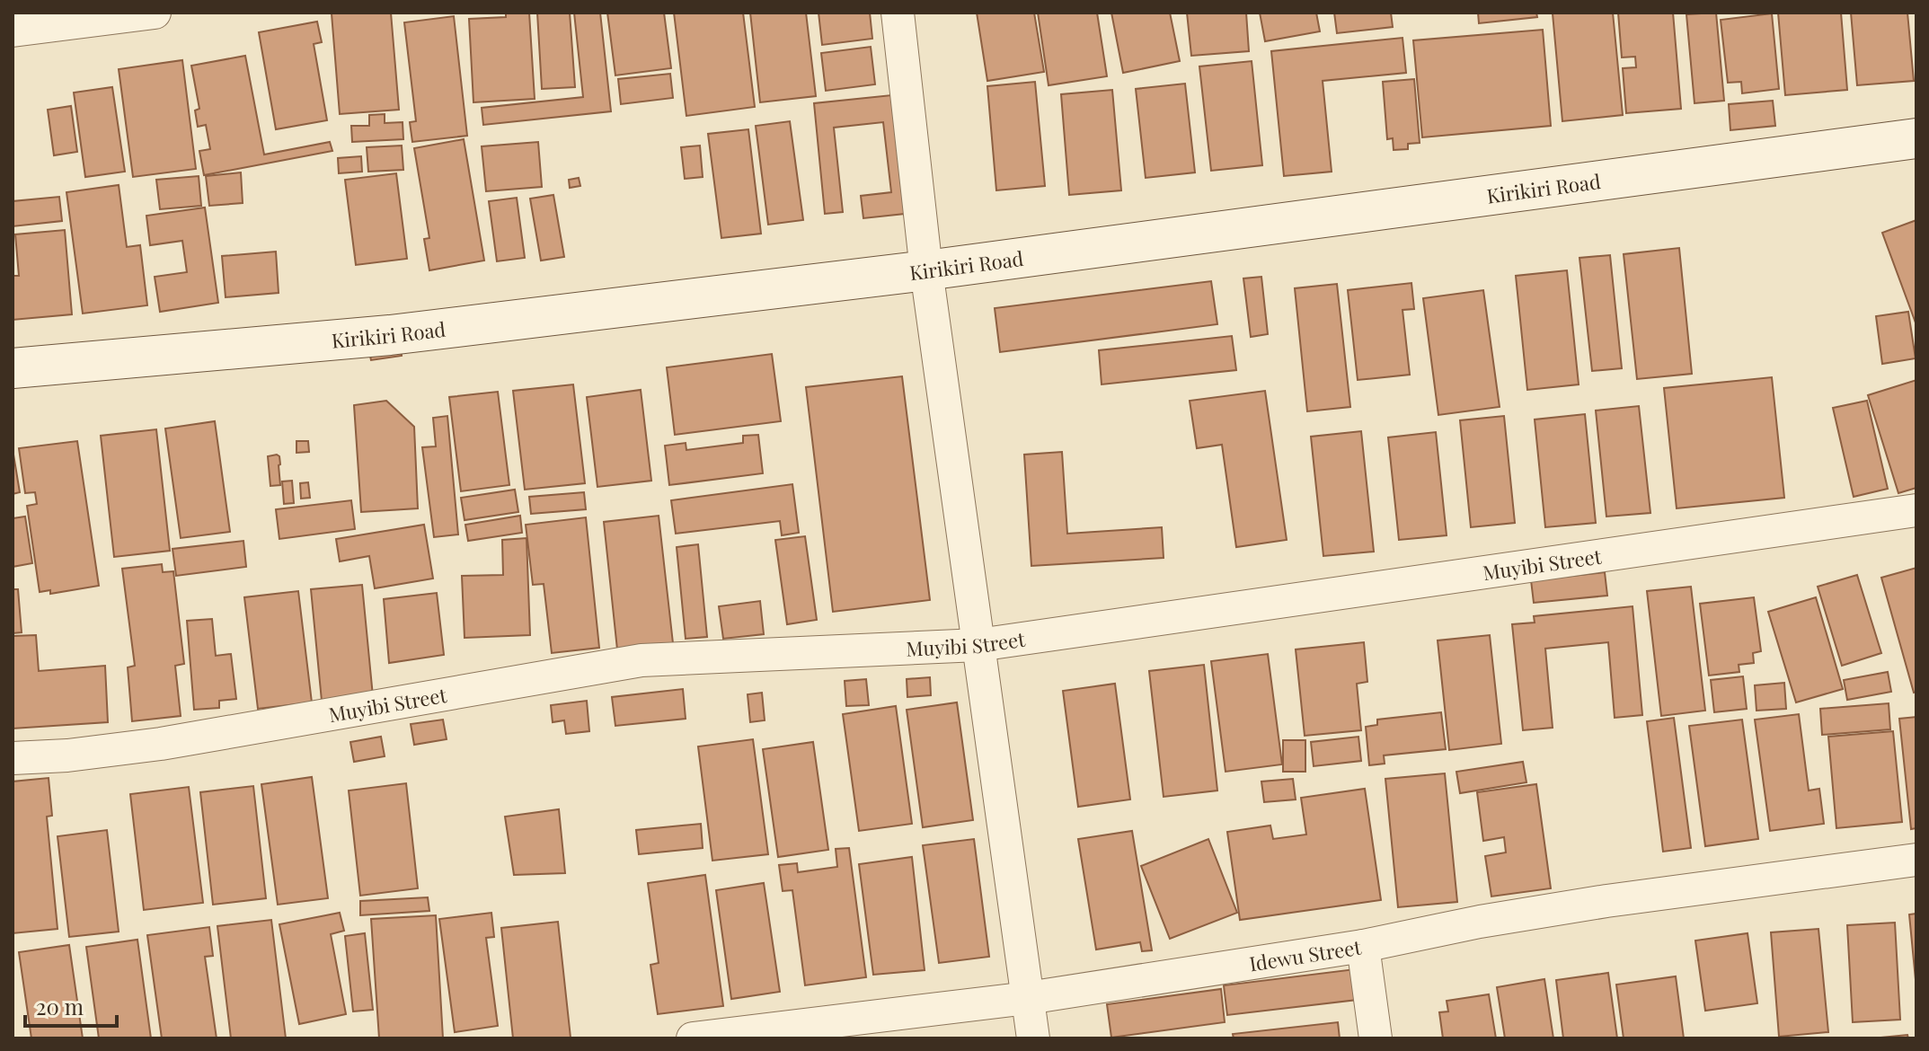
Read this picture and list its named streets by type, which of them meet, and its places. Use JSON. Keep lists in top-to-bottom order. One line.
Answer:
{"streets":{"main road":["Kirikiri Road"],"street":["Muyibi Street","Idewu Street"]},"scale_bar":"20 m"}
